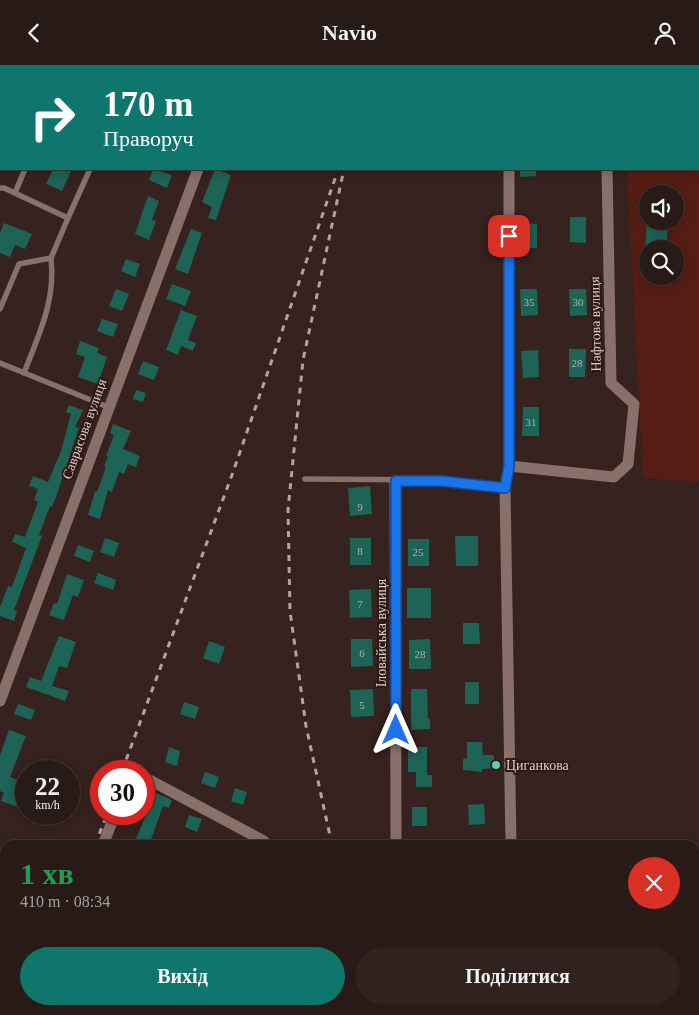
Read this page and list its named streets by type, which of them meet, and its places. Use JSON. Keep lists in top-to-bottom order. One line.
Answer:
{"streets":{"street":["Нафтова вулиця","Саврасова вулиця","Іловайська вулиця"]},"places":["Циганкова"],"house_numbers":["35","30","28","31","9","8","25","7","6","28","5"],"page":{"header":"Navio","turn":["170 m","Праворуч"],"speed":"22 km/h","limit":"30","heading":["1 хв","410 m · 08:34"],"buttons":["Вихід","Поділитися"]}}
